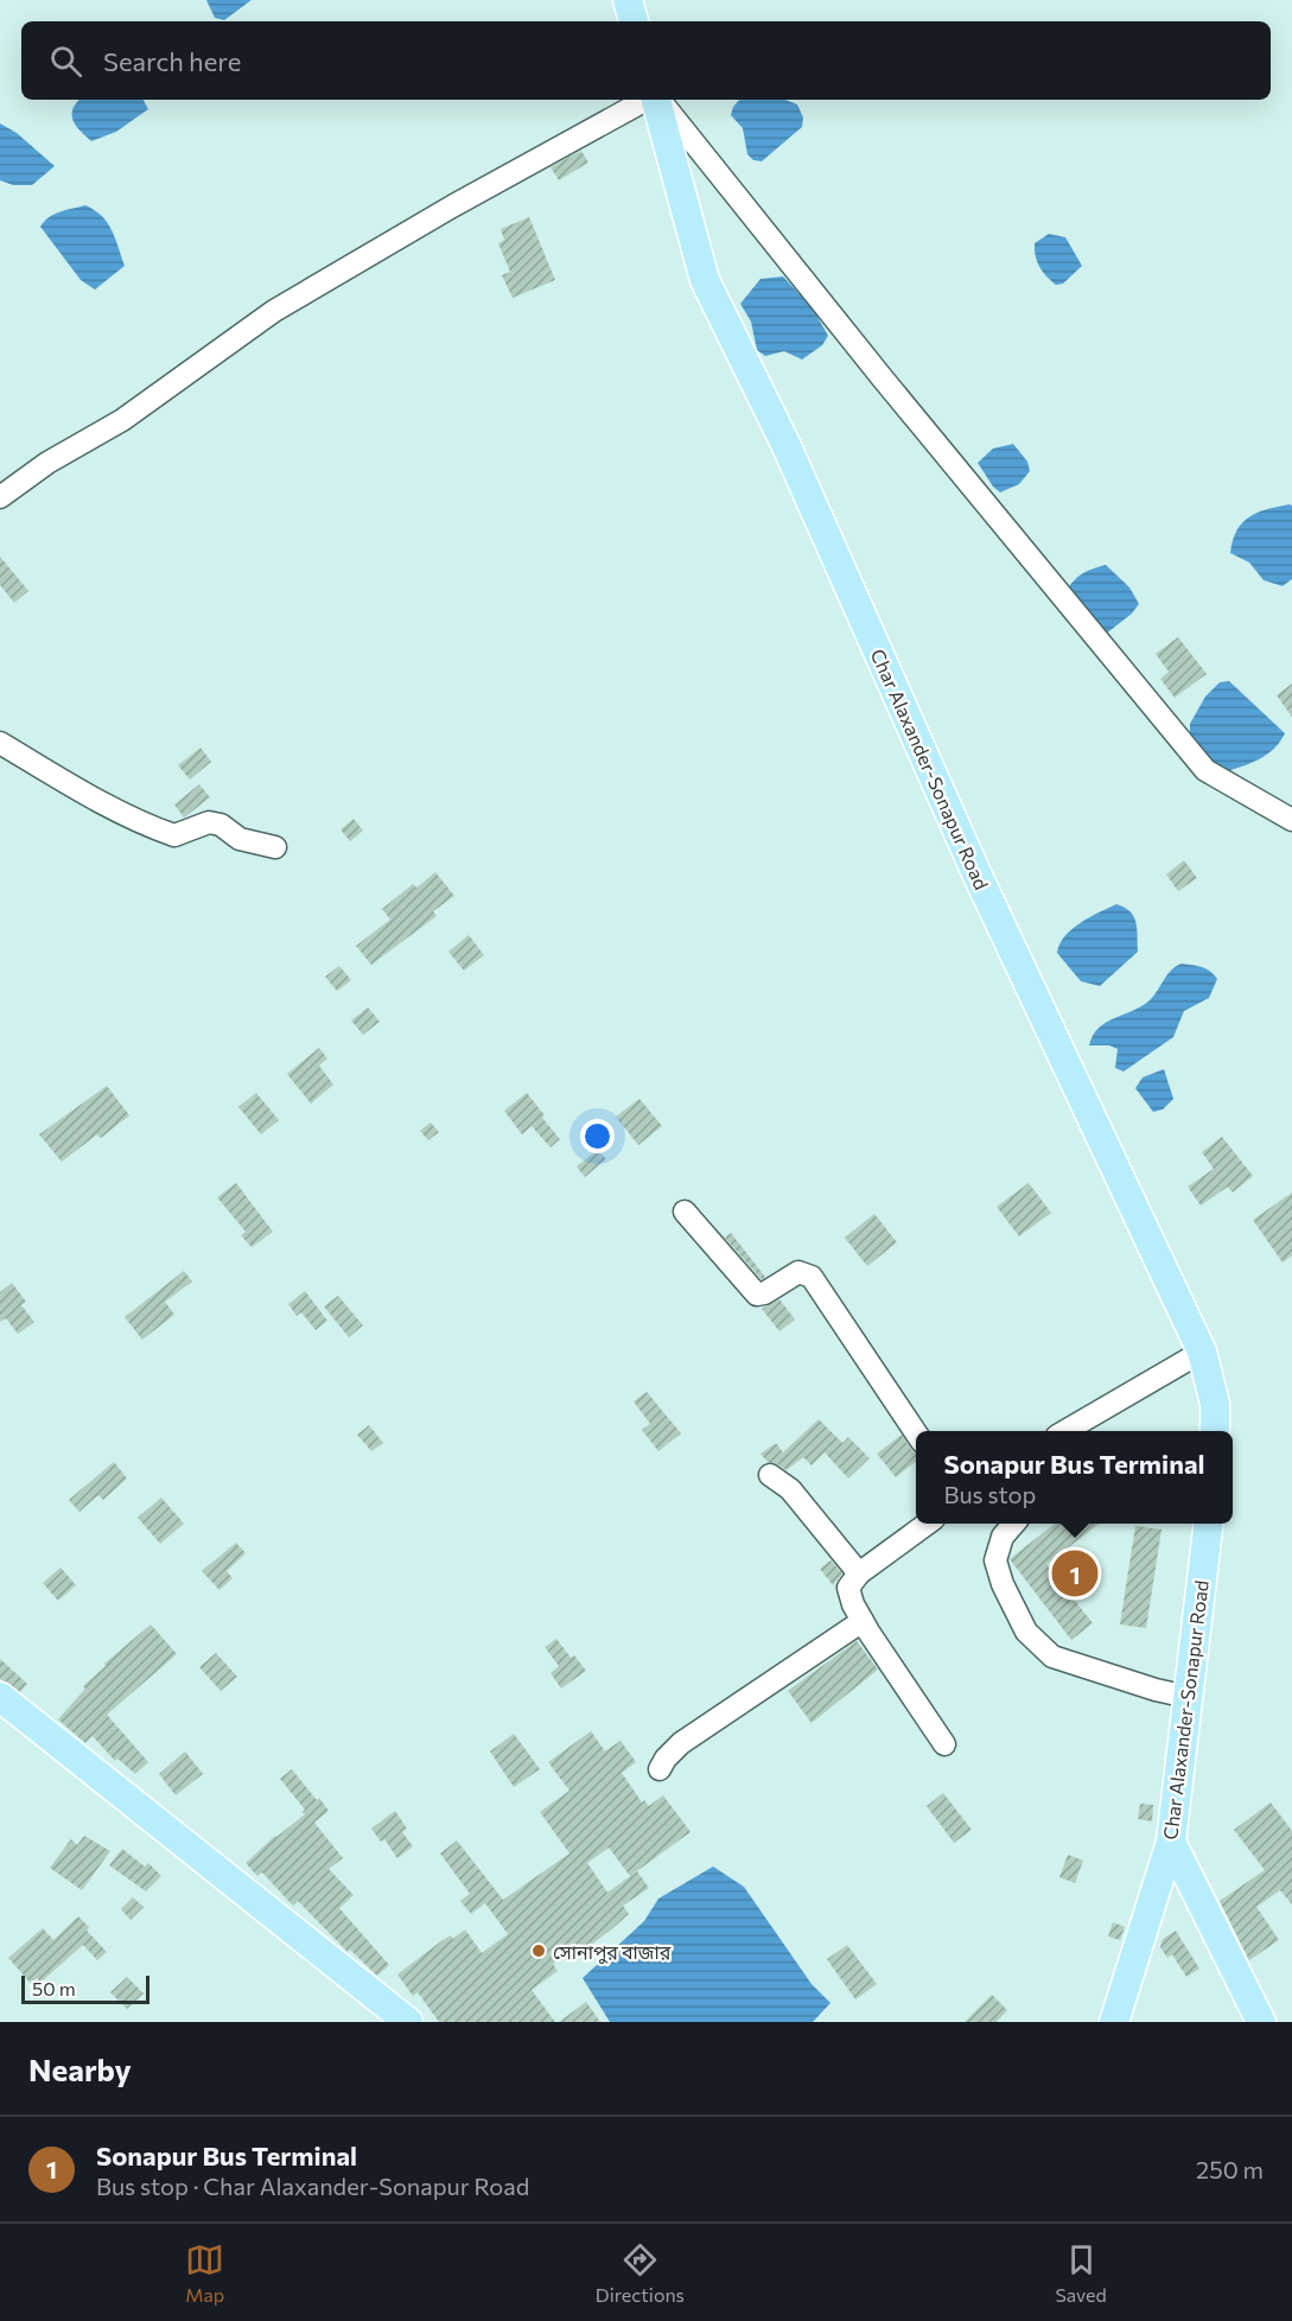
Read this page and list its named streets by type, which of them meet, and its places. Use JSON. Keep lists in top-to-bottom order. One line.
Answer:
{"streets":{"main road":["Char Alaxander-Sonapur Road"]},"places":["সোনাপুর বাজার"],"scale_bar":"50 m","page":{"search":"Search here","popup":["Sonapur Bus Terminal","Bus stop"],"pins":"1","scale":"50 m","heading":"Nearby","list":[{"mark":"1","name":"Sonapur Bus Terminal","note":"Bus stop · Char Alaxander-Sonapur Road","value":"250 m"}],"nav":["Map","Directions","Saved"]}}
